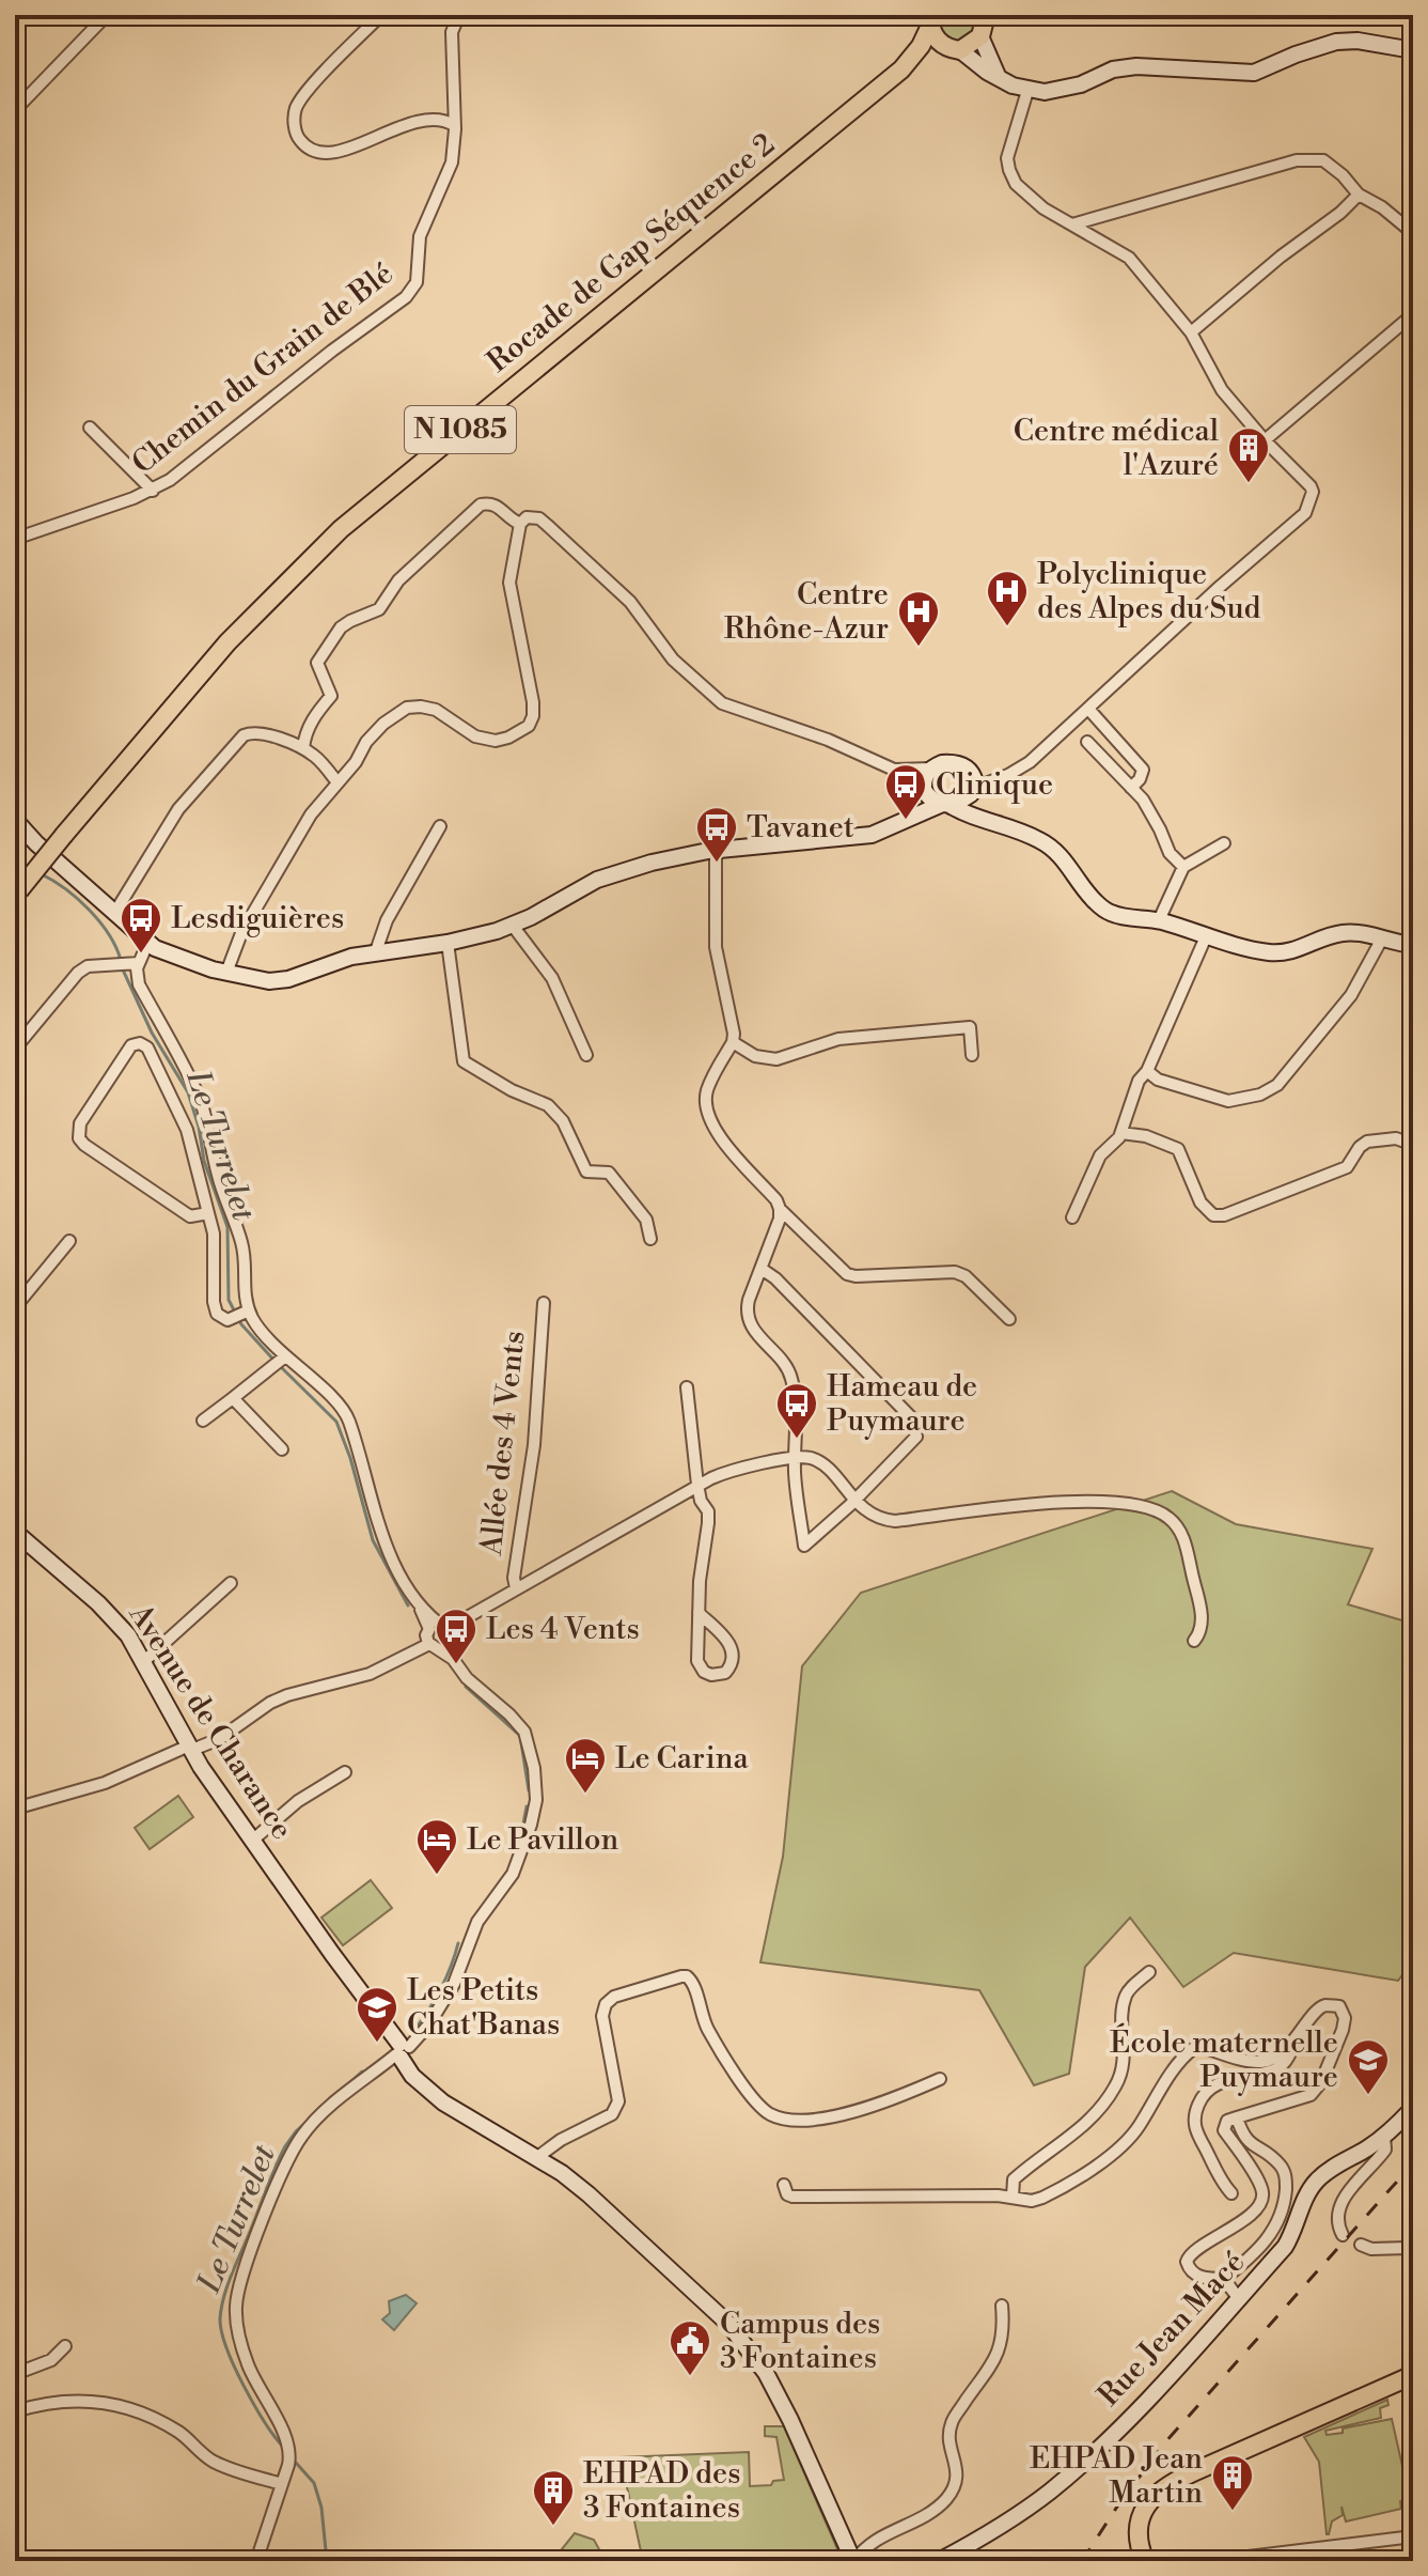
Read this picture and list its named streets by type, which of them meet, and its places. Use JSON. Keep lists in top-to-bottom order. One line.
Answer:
{"streets":{"main road":["Rocade de Gap Séquence 2","N 1085"],"street":["Chemin du Grain de Blé","Allée des 4 Vents","Avenue de Charance","Rue Jean Macé"]},"water":["Le Turrelet"],"places":{"building":["Centre médical l'Azuré","EHPAD Jean Martin","EHPAD des 3 Fontaines"],"hospital":["Polyclinique des Alpes du Sud","Centre Rhône-Azur"],"bus stop":["Clinique","Tavanet","Lesdiguières","Hameau de Puymaure","Les 4 Vents"],"hotel":["Le Carina","Le Pavillon"],"school or university":["Les Petits Chat'Banas","École maternelle Puymaure"],"public building":["Campus des 3 Fontaines"]}}
